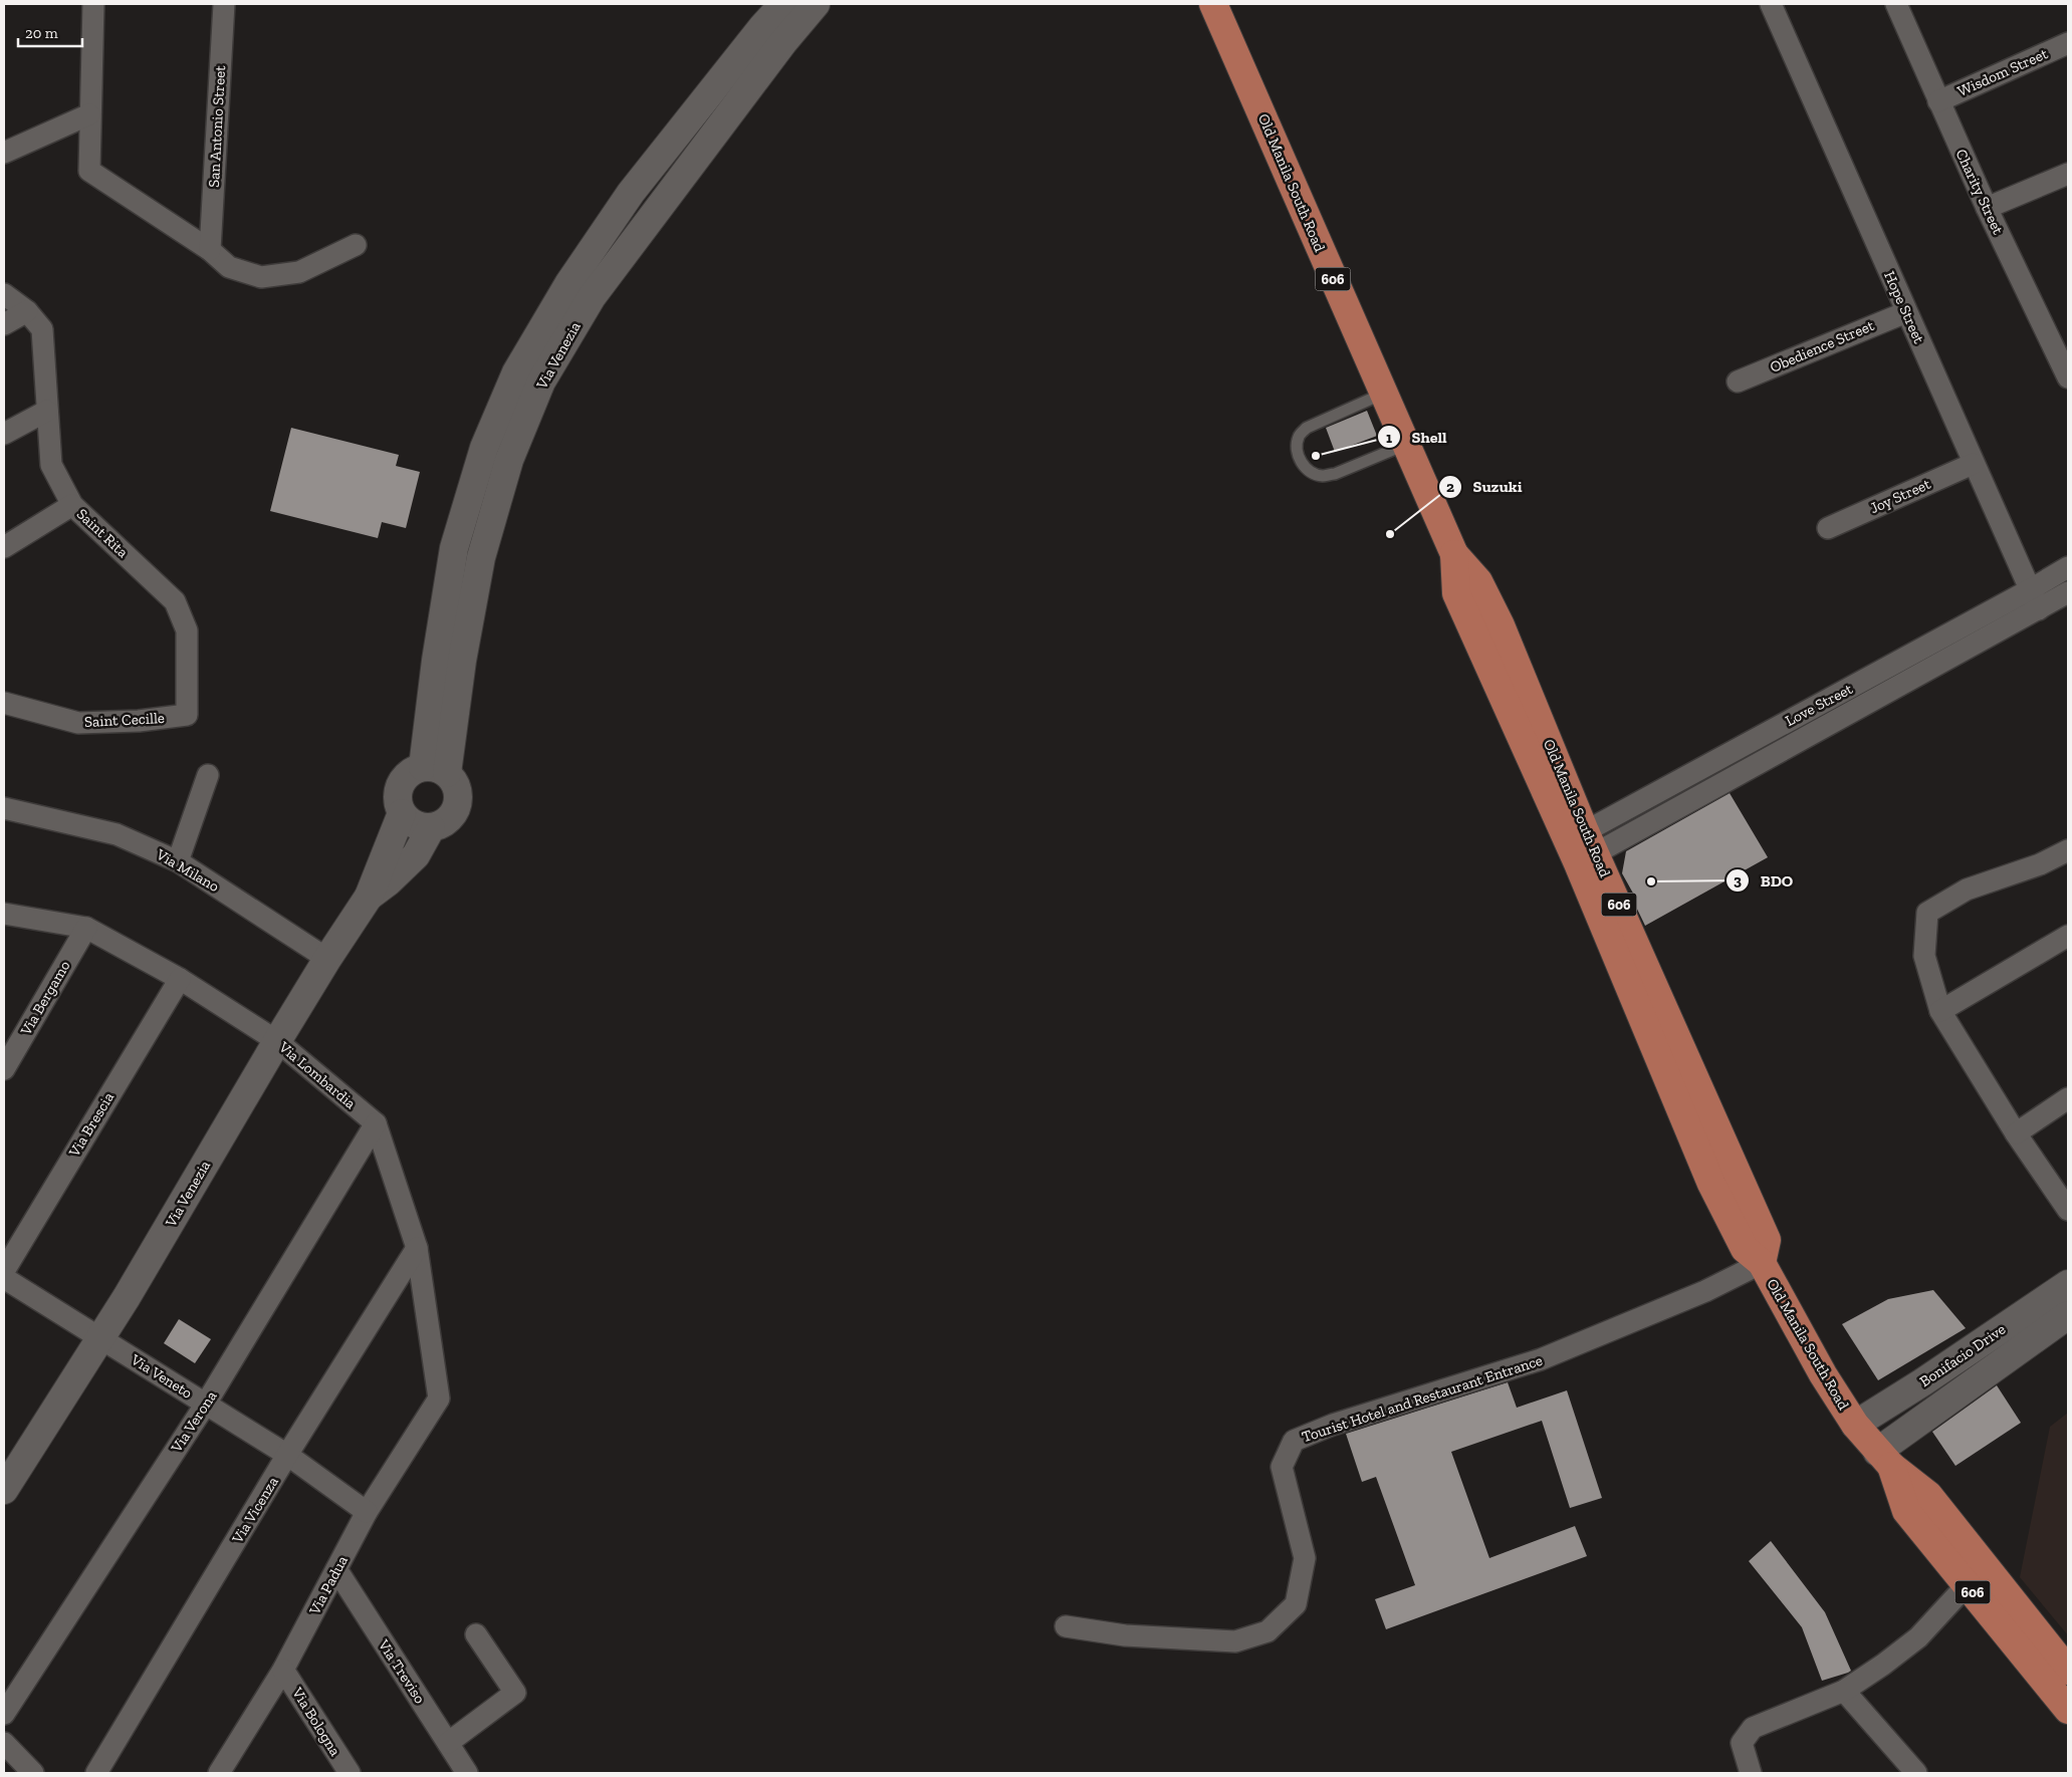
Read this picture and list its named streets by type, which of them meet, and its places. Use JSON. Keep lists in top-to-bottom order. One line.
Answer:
{"streets":{"main road":["Old Manila South Road","606"],"street":["Wisdom Street","San Antonio Street","Charity Street","Hope Street","Obedience Street","Via Venezia","Joy Street","Saint Rita","Love Street","Saint Cecille","Via Milano","Via Bergamo","Via Lombardia","Via Brescia","Bonifacio Drive","Via Veneto","Tourist Hotel and Restaurant Entrance","Via Verona","Via Vicenza","Via Padua","Via Treviso","Via Bologna"]},"crossings":[["Wisdom Street","Charity Street"],["Old Manila South Road","606"],["Old Manila South Road","Love Street"],["Old Manila South Road","Bonifacio Drive"],["Old Manila South Road","Tourist Hotel and Restaurant Entrance"],["606","Bonifacio Drive"],["Hope Street","Obedience Street"],["Hope Street","Joy Street"],["Hope Street","Love Street"],["Via Venezia","Via Milano"],["Via Venezia","Via Lombardia"],["Via Venezia","Via Veneto"],["Saint Rita","Saint Cecille"],["Via Bergamo","Via Lombardia"],["Via Lombardia","Via Brescia"],["Via Lombardia","Via Verona"],["Via Veneto","Via Verona"],["Via Veneto","Via Vicenza"],["Via Veneto","Via Padua"],["Via Vicenza","Via Padua"],["Via Padua","Via Treviso"],["Via Padua","Via Bologna"]],"places":["Shell","Suzuki","BDO"],"scale_bar":"20 m"}
